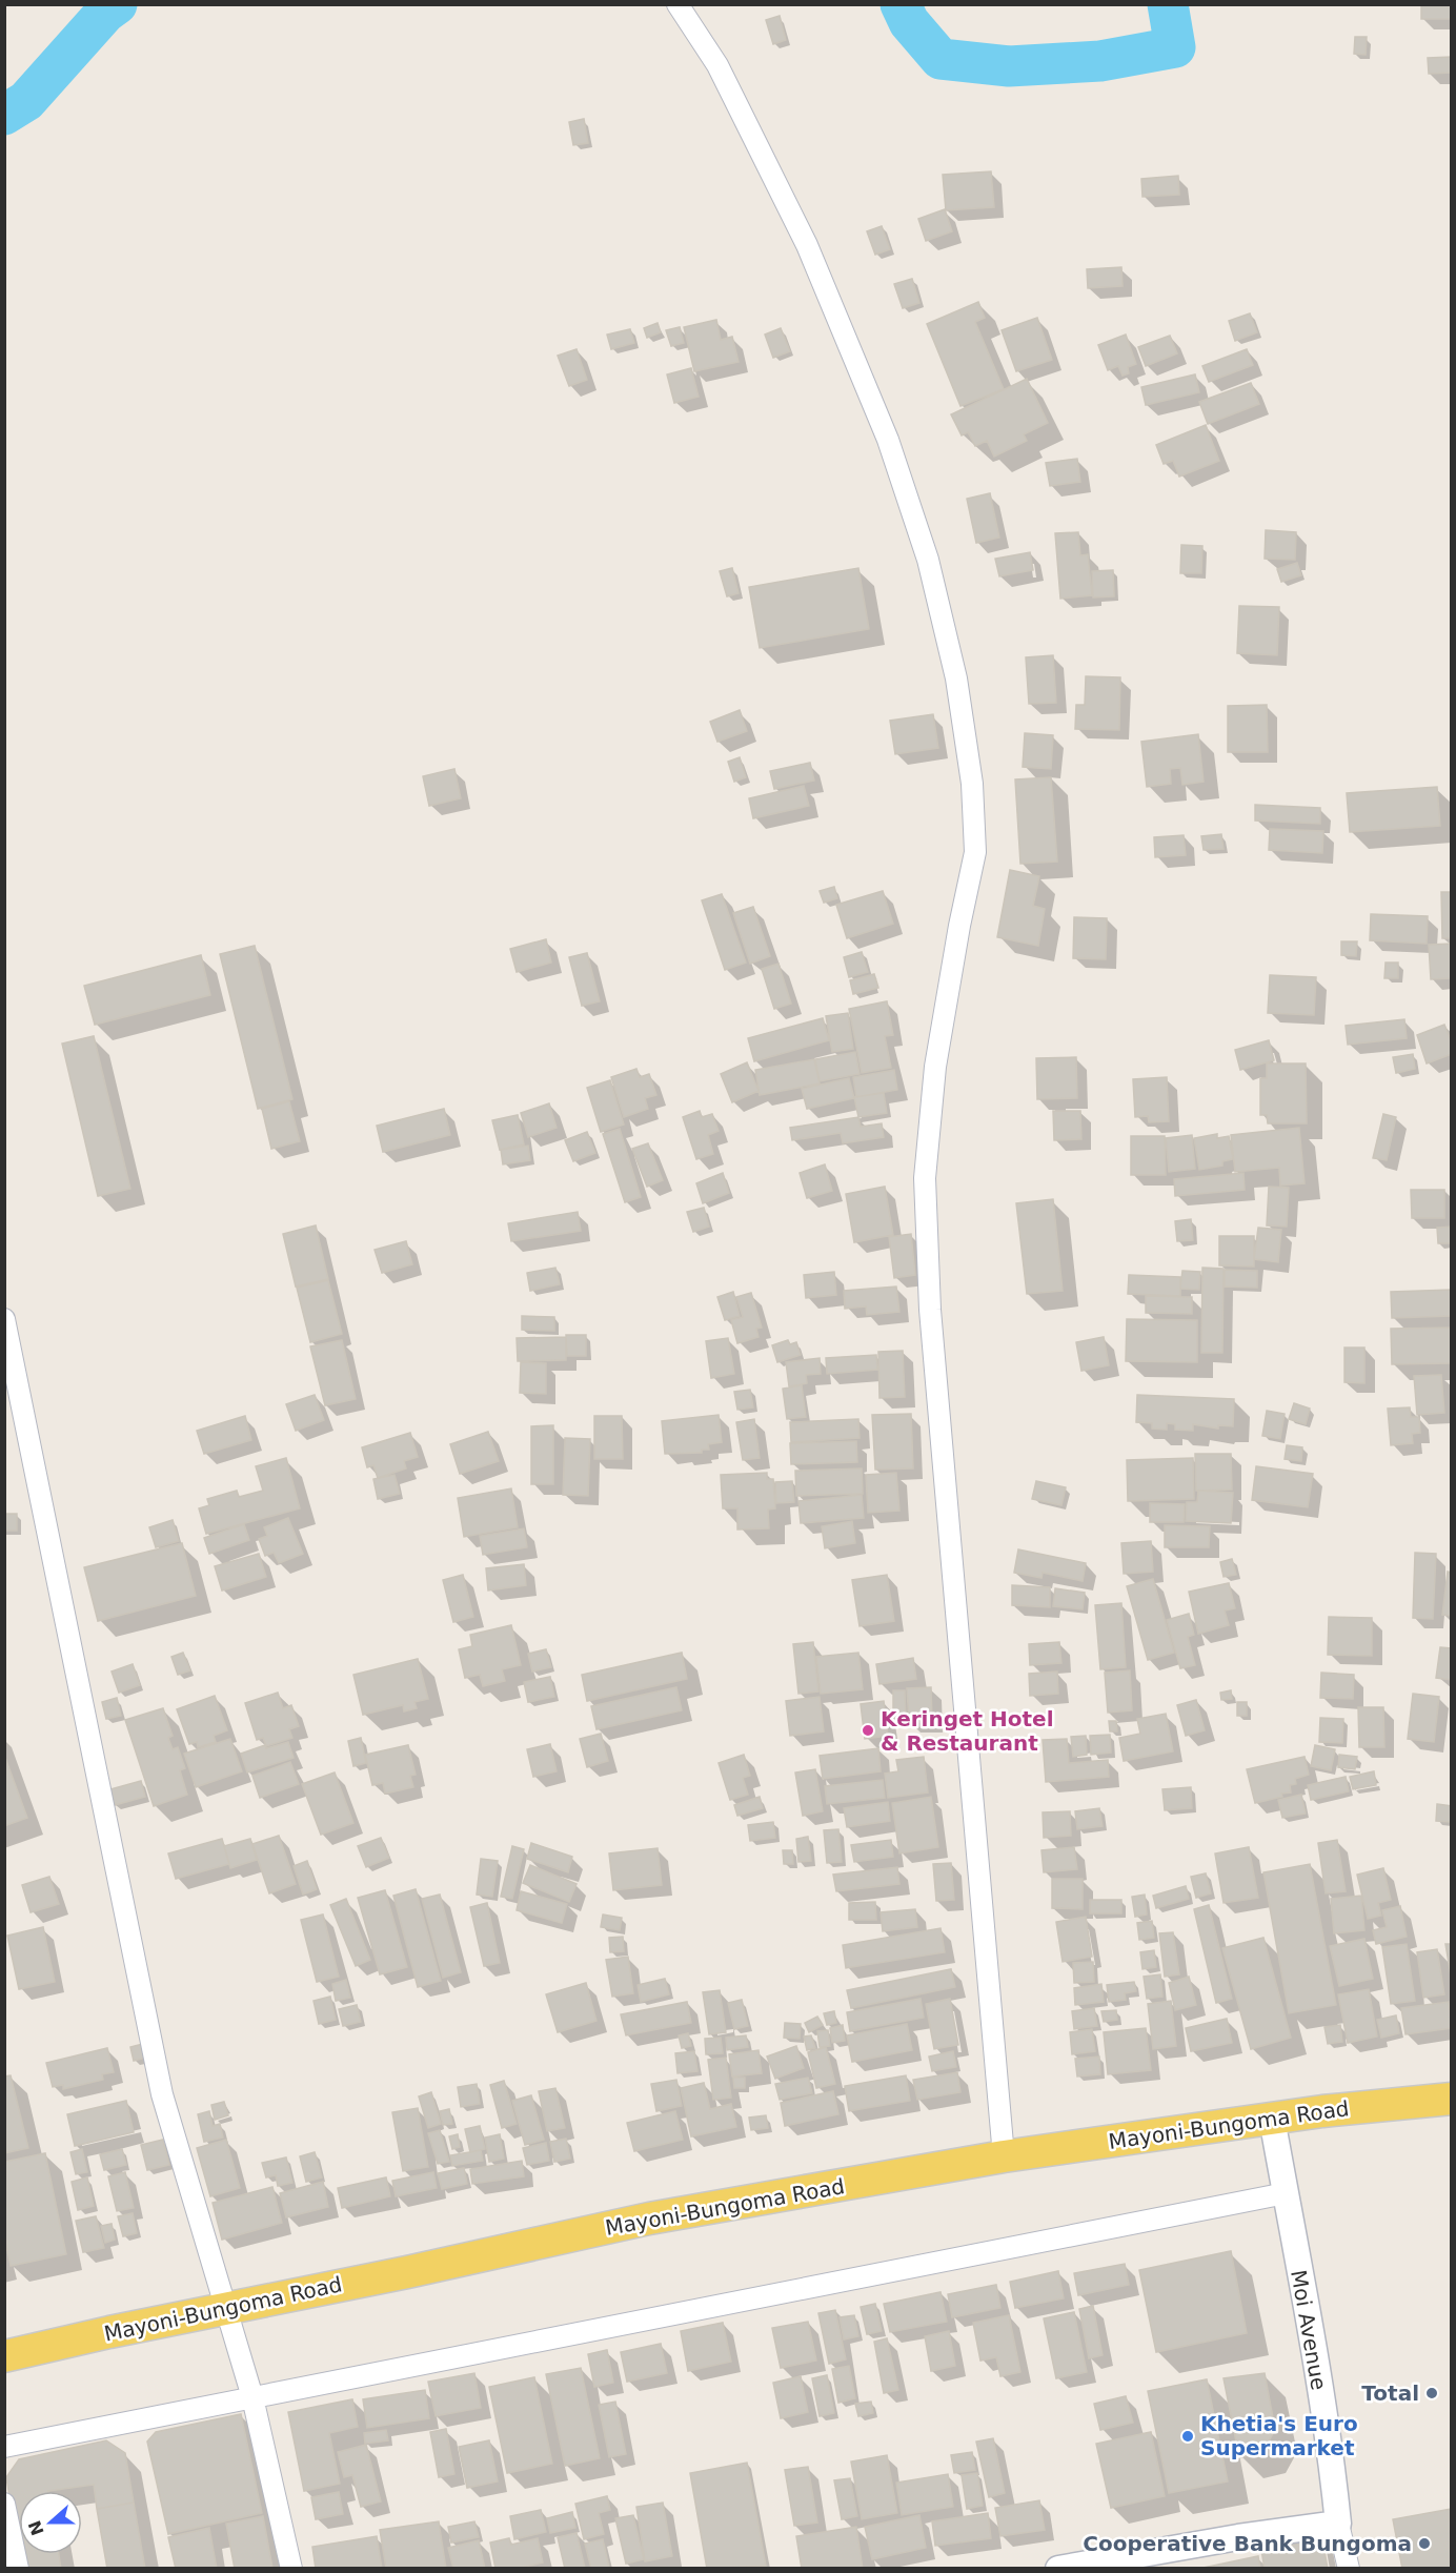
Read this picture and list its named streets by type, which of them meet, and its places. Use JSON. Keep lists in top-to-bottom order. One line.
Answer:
{"streets":{"main road":["Mayoni-Bungoma Road"],"street":["Moi Avenue"]},"crossings":[["Mayoni-Bungoma Road","Moi Avenue"]],"places":["Keringet Hotel & Restaurant","Total","Khetia's Euro Supermarket","Cooperative Bank Bungoma"],"north":"left"}
